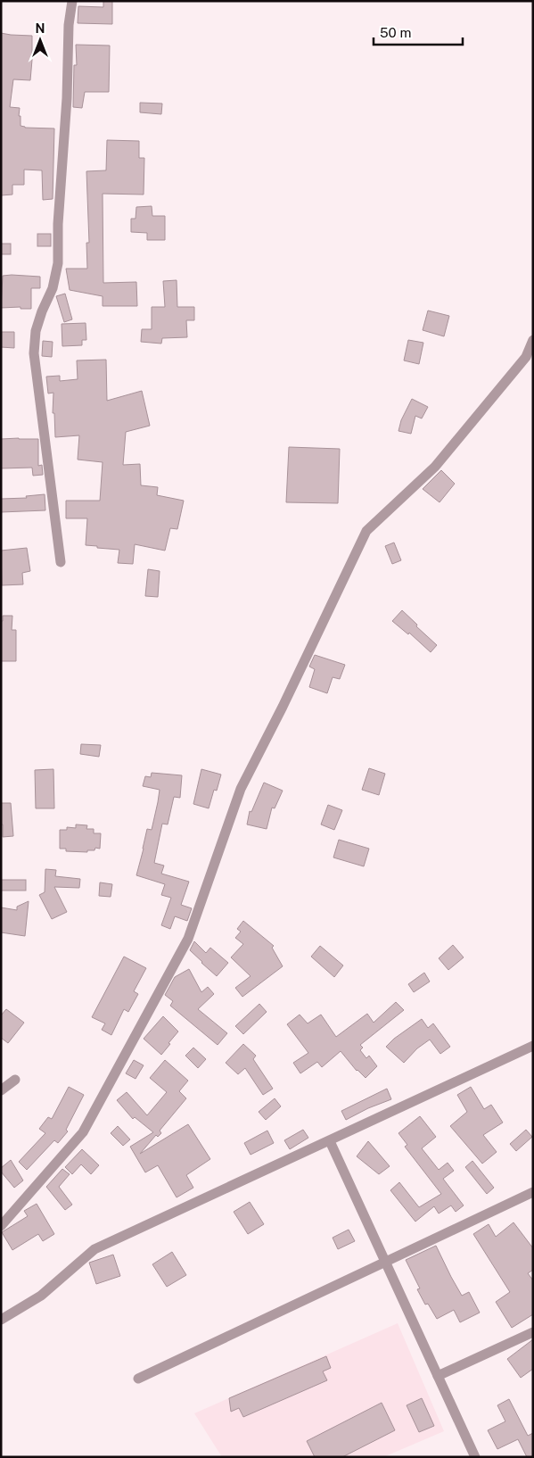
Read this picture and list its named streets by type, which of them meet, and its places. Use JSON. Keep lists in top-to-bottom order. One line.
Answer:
{"scale_bar":"50 m","north":"top"}
